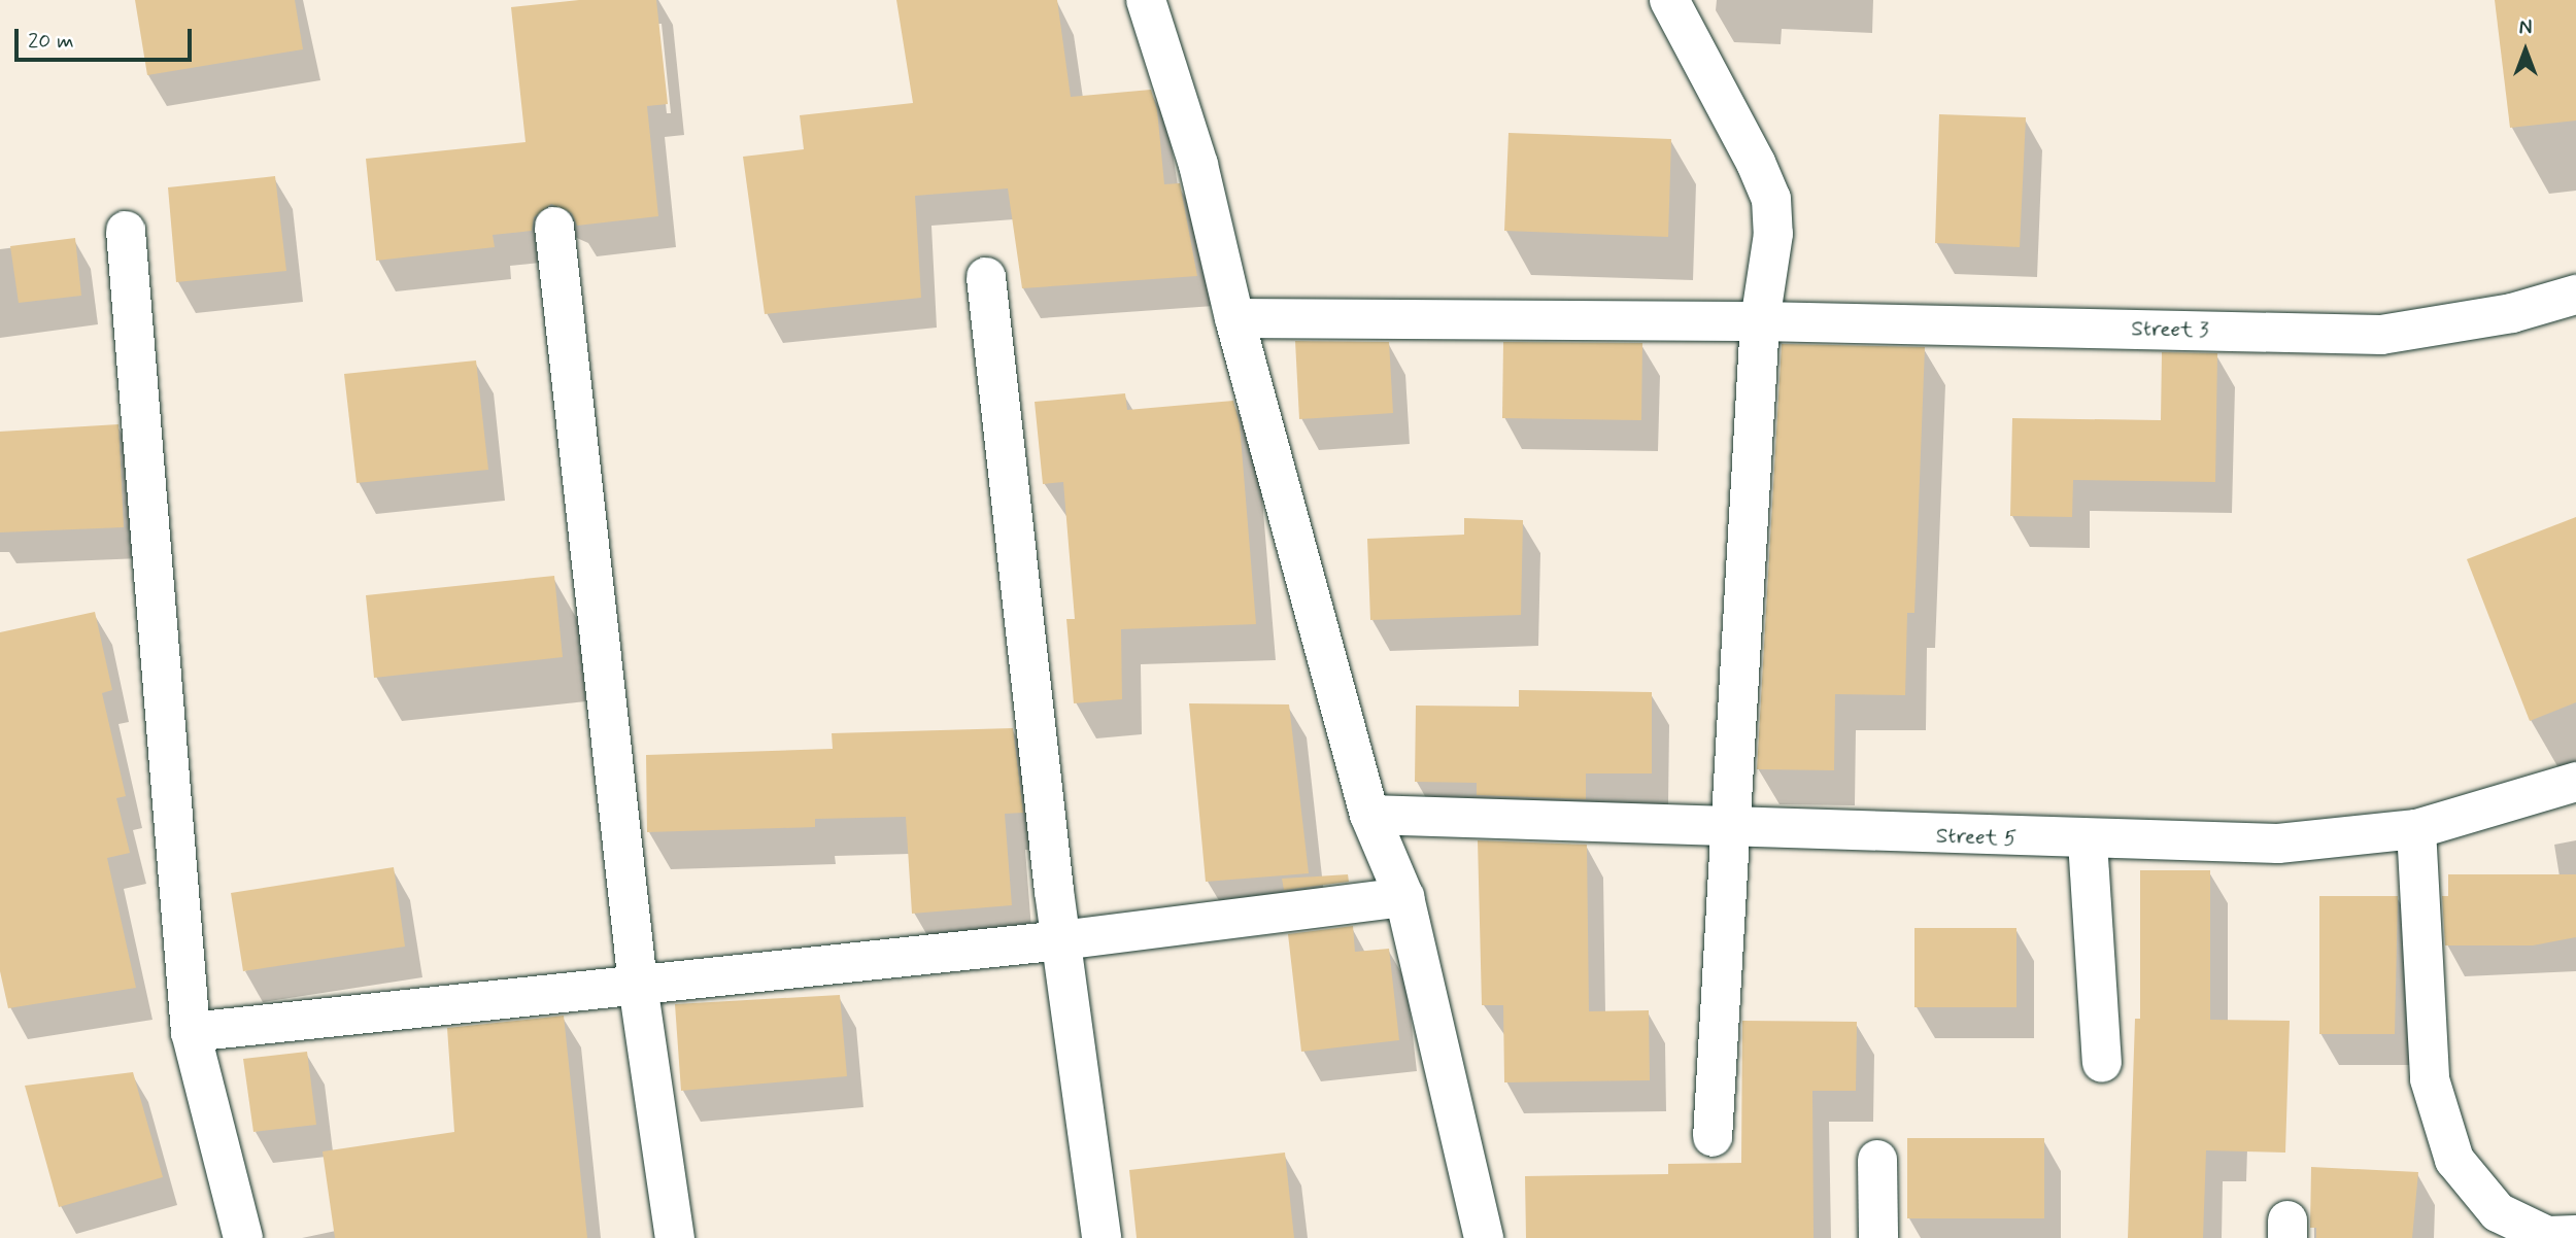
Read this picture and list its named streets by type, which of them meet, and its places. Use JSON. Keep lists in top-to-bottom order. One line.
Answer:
{"streets":{"street":["Street 3","Street 5"]},"scale_bar":"20 m","north":"top"}
